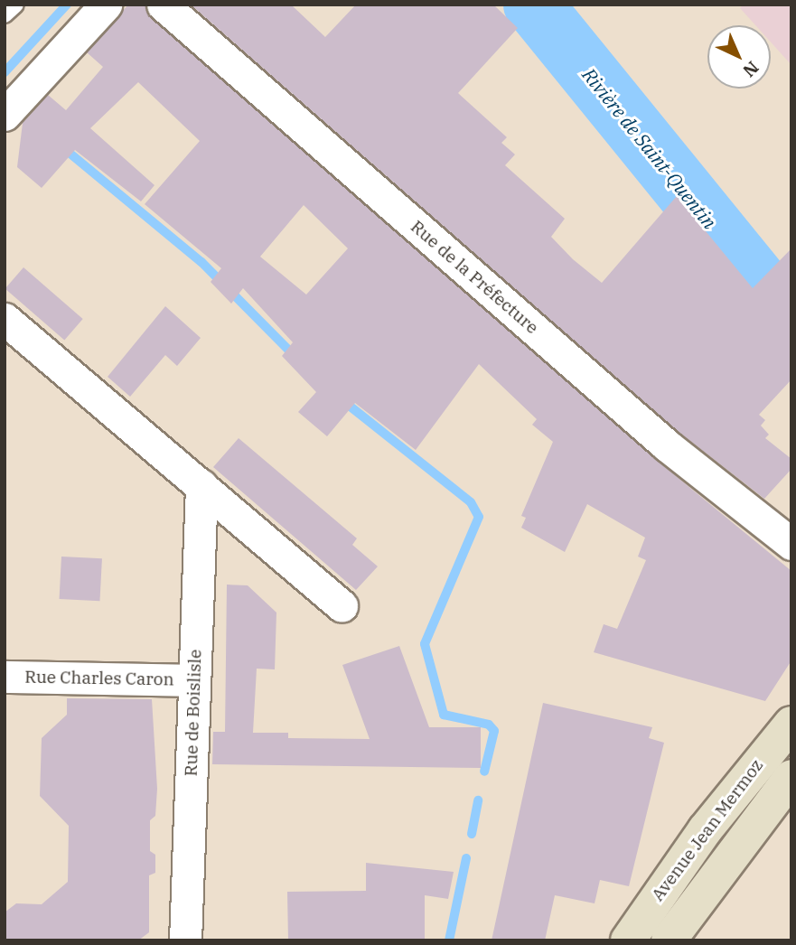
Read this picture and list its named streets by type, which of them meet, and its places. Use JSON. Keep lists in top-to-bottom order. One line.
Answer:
{"streets":{"main road":["Avenue Jean Mermoz"],"street":["Rue de la Préfecture","Rue Charles Caron","Rue de Boislisle"]},"crossings":[["Rue Charles Caron","Rue de Boislisle"]],"water":["Rivière de Saint-Quentin"],"north":"bottom right"}
